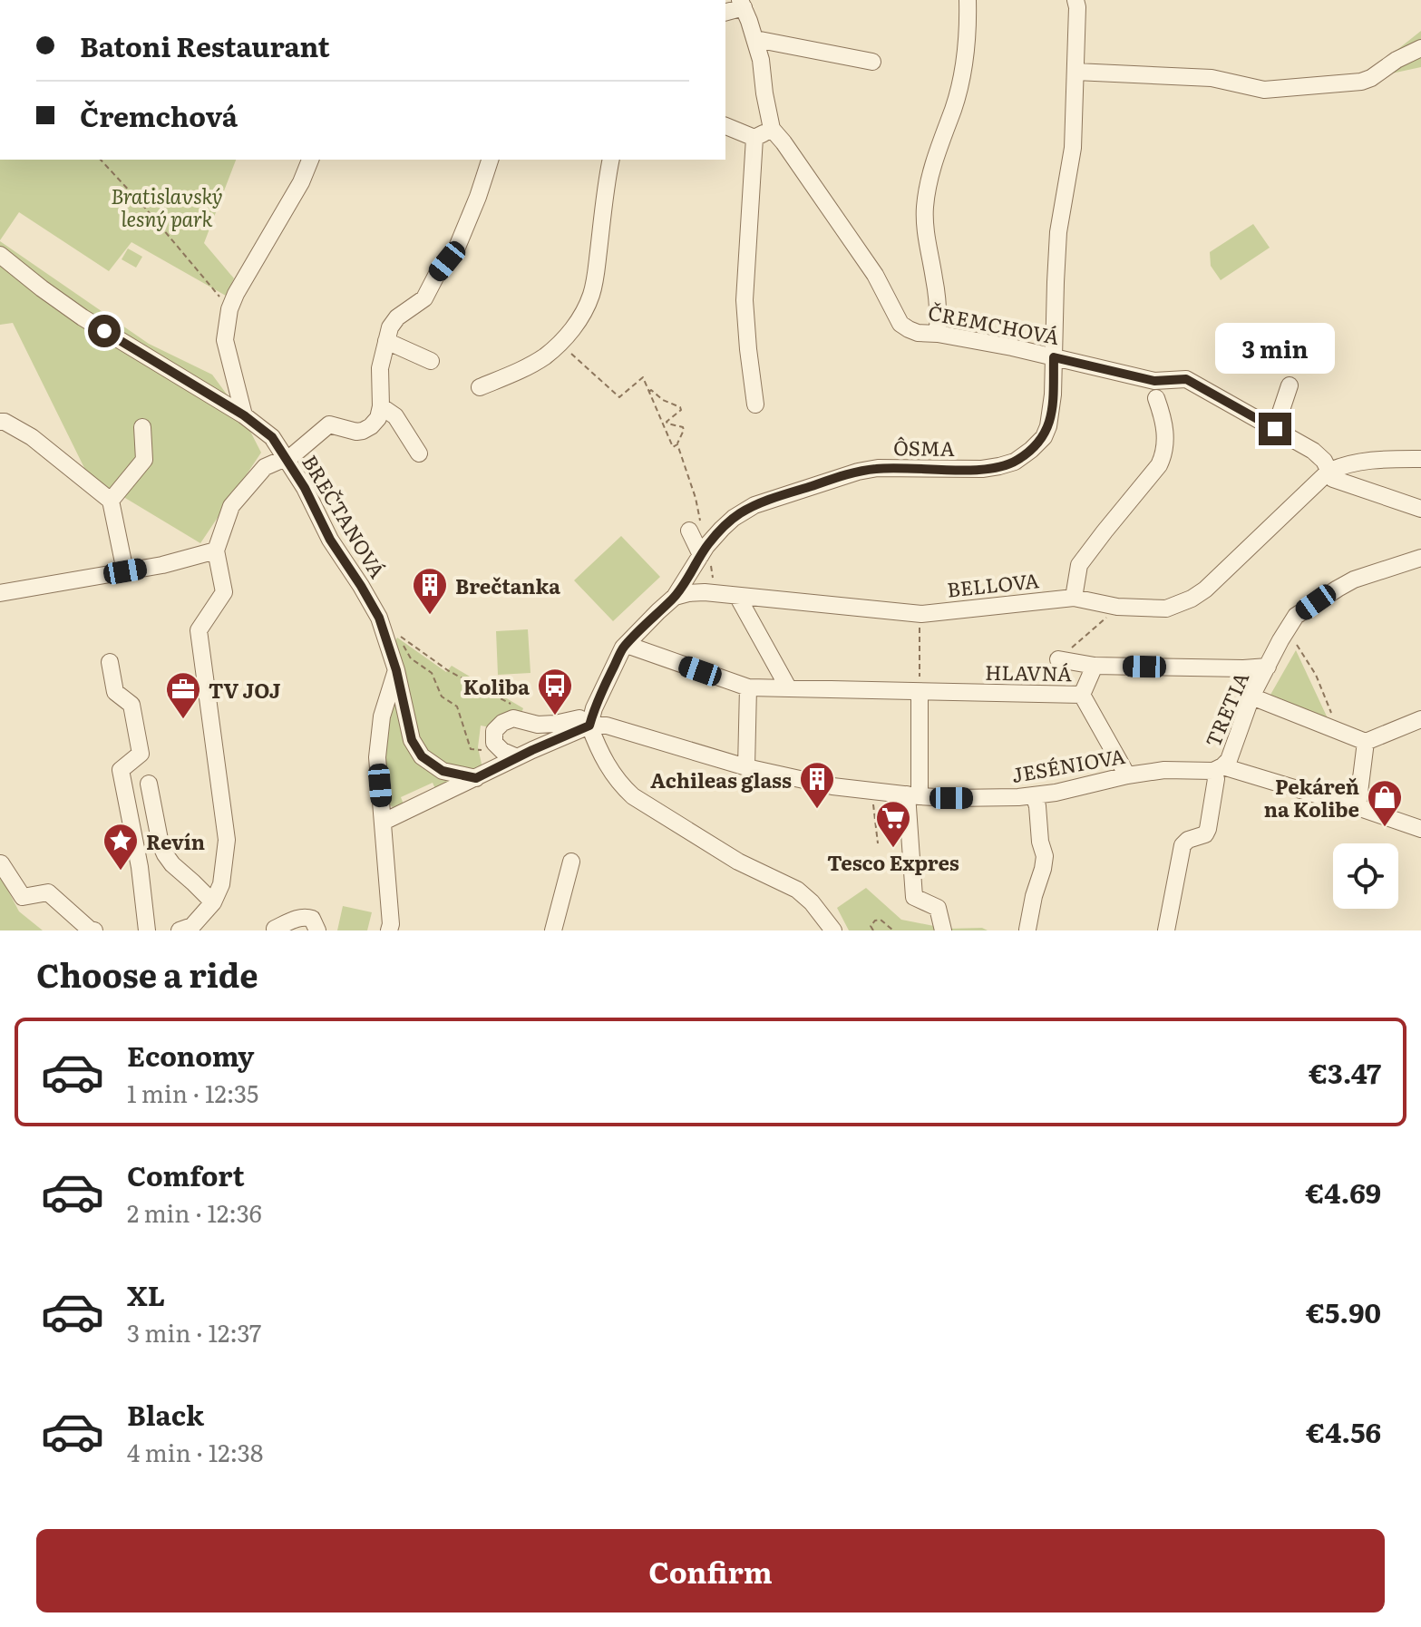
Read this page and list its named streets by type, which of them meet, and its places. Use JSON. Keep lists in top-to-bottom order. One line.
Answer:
{"streets":{"street":["ČREMCHOVÁ","ÔSMA","BREČTANOVÁ","BELLOVA","HLAVNÁ","TRETIA","JESÉNIOVA"]},"crossings":[["ČREMCHOVÁ","ÔSMA"],["ČREMCHOVÁ","BELLOVA"],["ÔSMA","BELLOVA"],["HLAVNÁ","TRETIA"],["TRETIA","JESÉNIOVA"]],"parks":["Bratislavský lesný park"],"places":{"building":["Brečtanka","Achileas glass"],"bus stop":["Koliba"],"office":["TV JOJ"],"shop":["Pekáreň na Kolibe"],"supermarket":["Tesco Expres"],"place":["Revín"]},"page":{"banner":["Batoni Restaurant","Čremchová"],"bubble":"3 min","heading":"Choose a ride","list":[{"name":"Economy","note":"1 min · 12:35","value":"€3.47"},{"name":"Comfort","note":"2 min · 12:36","value":"€4.69"},{"name":"XL","note":"3 min · 12:37","value":"€5.90"},{"name":"Black","note":"4 min · 12:38","value":"€4.56"}],"buttons":"Confirm"}}
